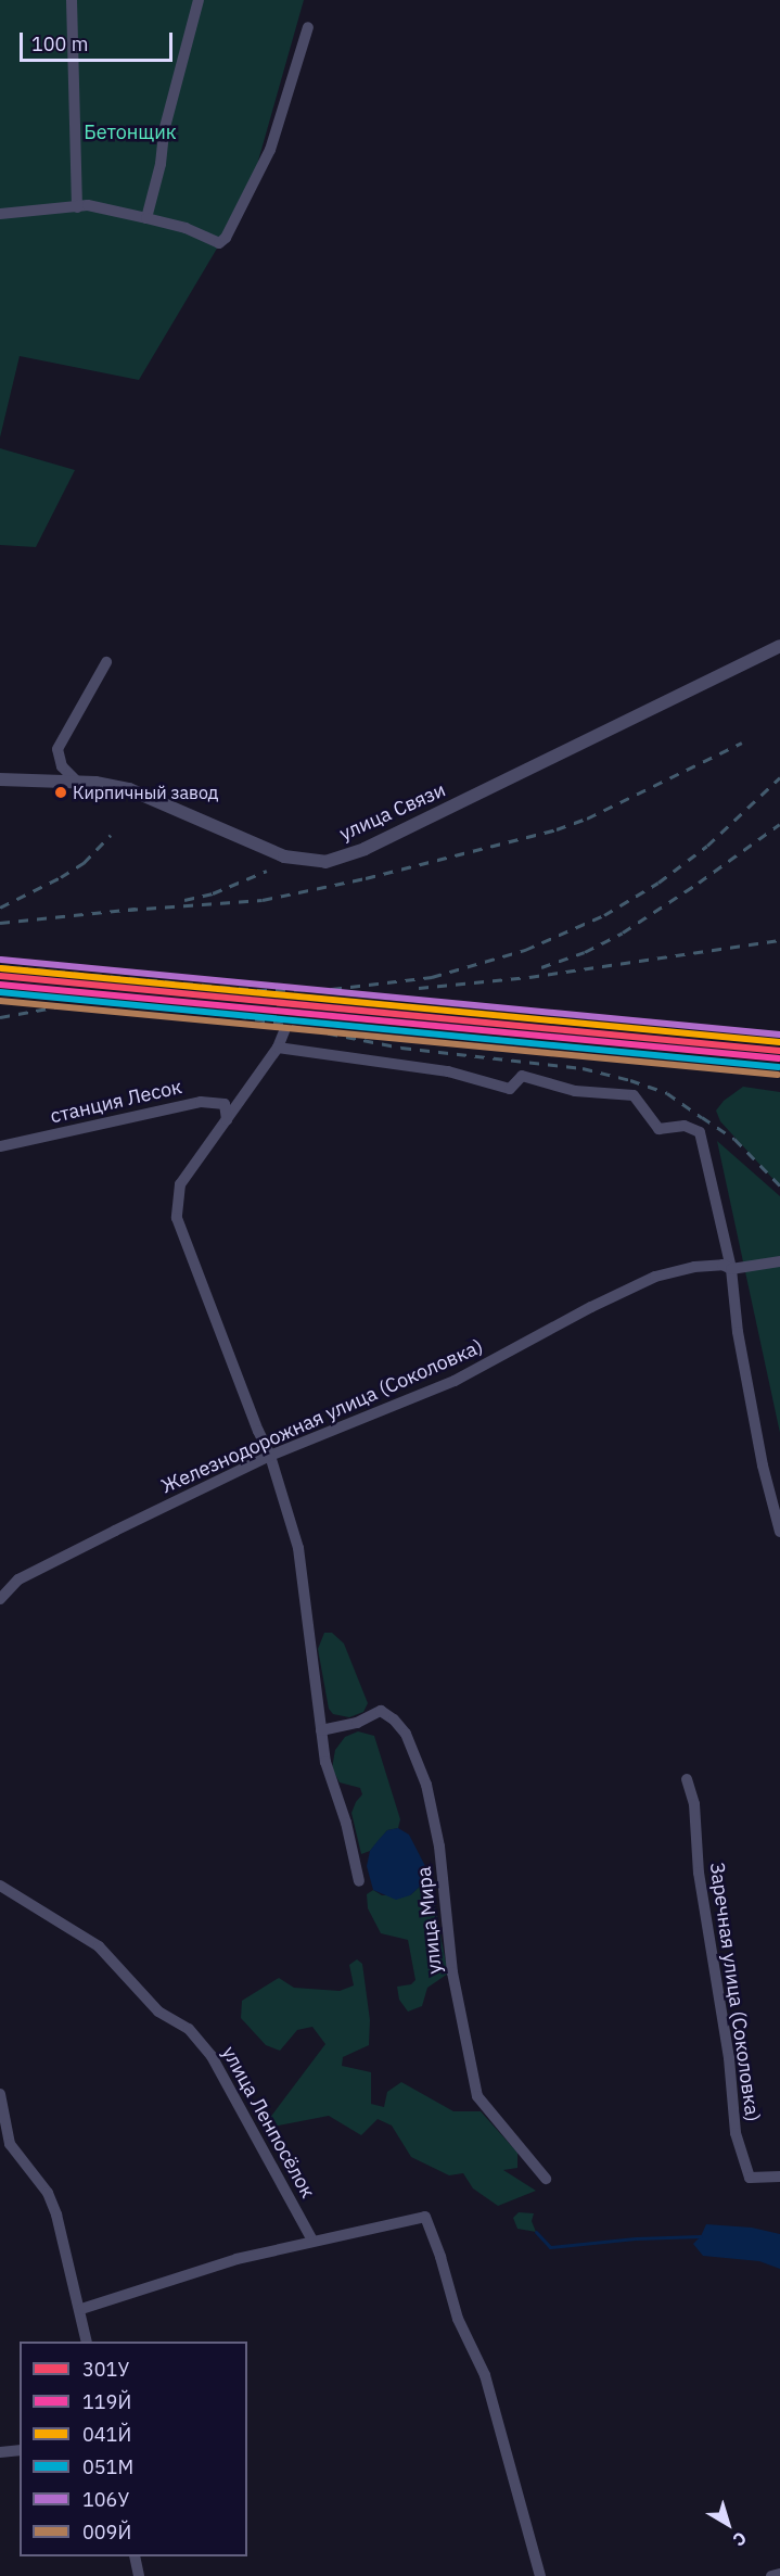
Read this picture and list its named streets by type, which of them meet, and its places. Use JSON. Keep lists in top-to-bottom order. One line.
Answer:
{"streets":{"street":["улица Связи","станция Лесок","Железнодорожная улица (Соколовка)","улица Мира","Заречная улица (Соколовка)","улица Ленпосёлок"]},"parks":["Бетонщик"],"places":["Кирпичный завод"],"lines":["transit line 106У","transit line 041Й","transit line 301У","transit line 119Й","transit line 051М","transit line 009Й"],"legend":["301У","119Й","041Й","051М","106У","009Й"],"scale_bar":"100 m","north":"bottom right"}
